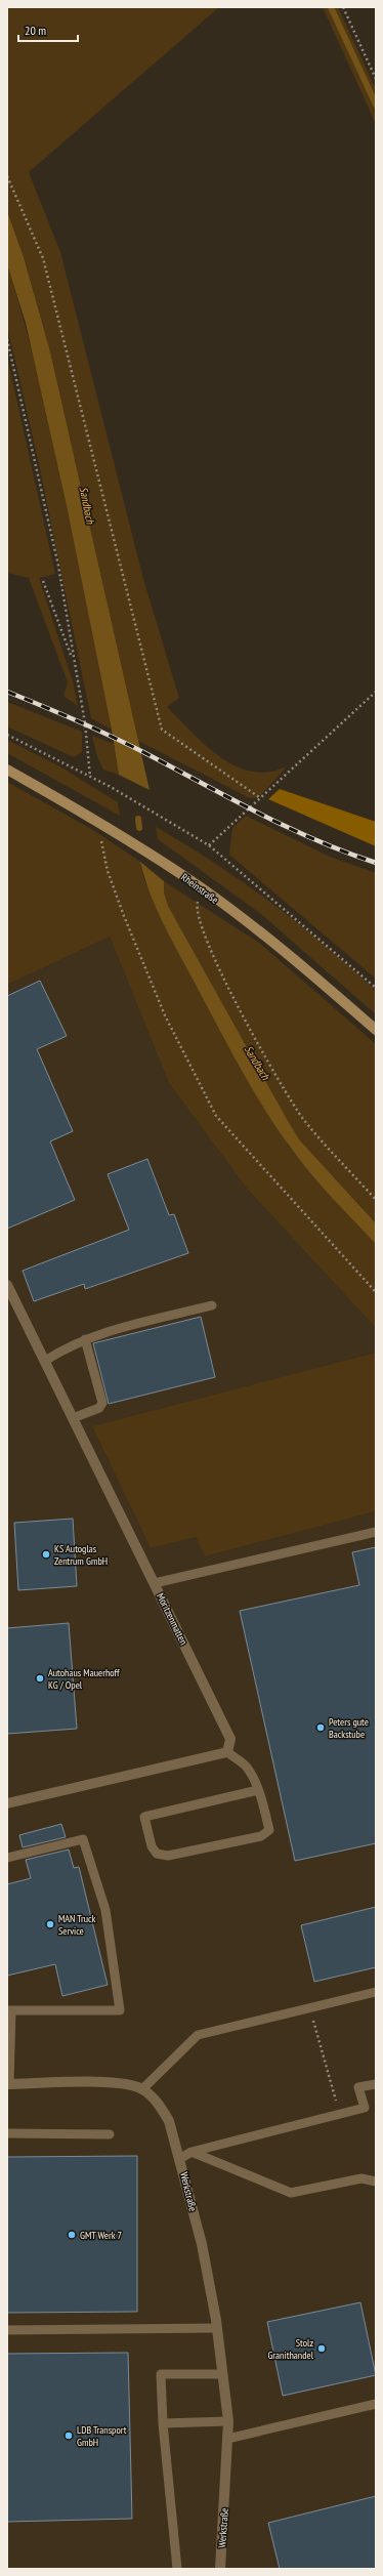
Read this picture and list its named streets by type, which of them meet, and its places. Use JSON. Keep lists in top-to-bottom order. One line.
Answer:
{"streets":{"street":["Rheinstraße","Moritzenmatten","Werkstraße"]},"water":["Sandbach"],"places":["KS Autoglas Zentrum GmbH","Autohaus Mauerhoff KG / Opel","Peters gute Backstube","MAN Truck Service","GMT Werk 7","Stolz Granithandel","LDB Transport GmbH"],"scale_bar":"20 m"}
